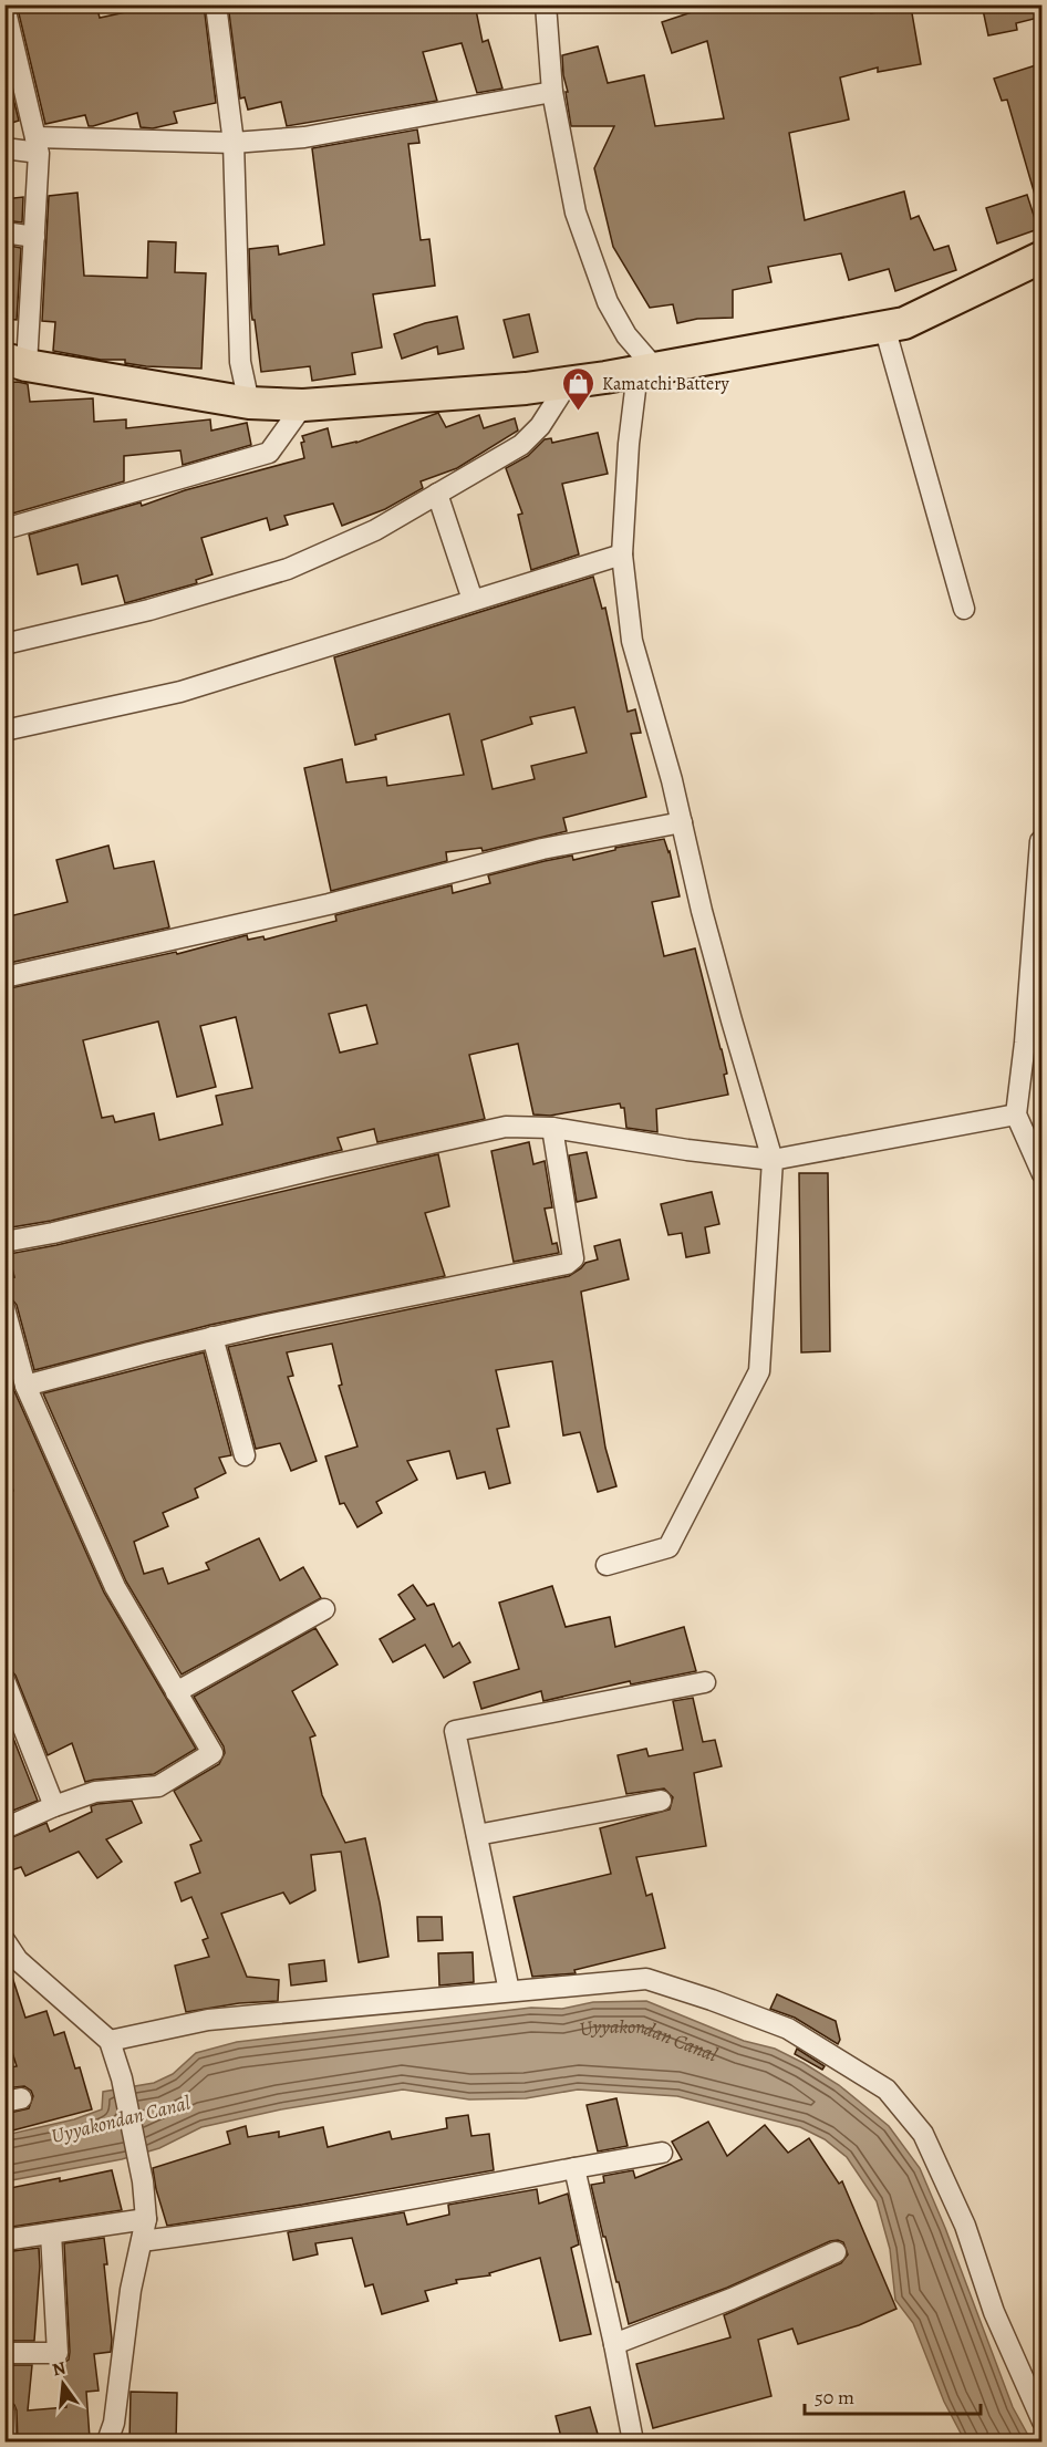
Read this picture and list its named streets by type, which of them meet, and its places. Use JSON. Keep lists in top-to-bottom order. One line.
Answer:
{"water":["Uyyakondan Canal"],"places":{"shop":["Kamatchi Battery"]},"scale_bar":"50 m","north":"top"}
